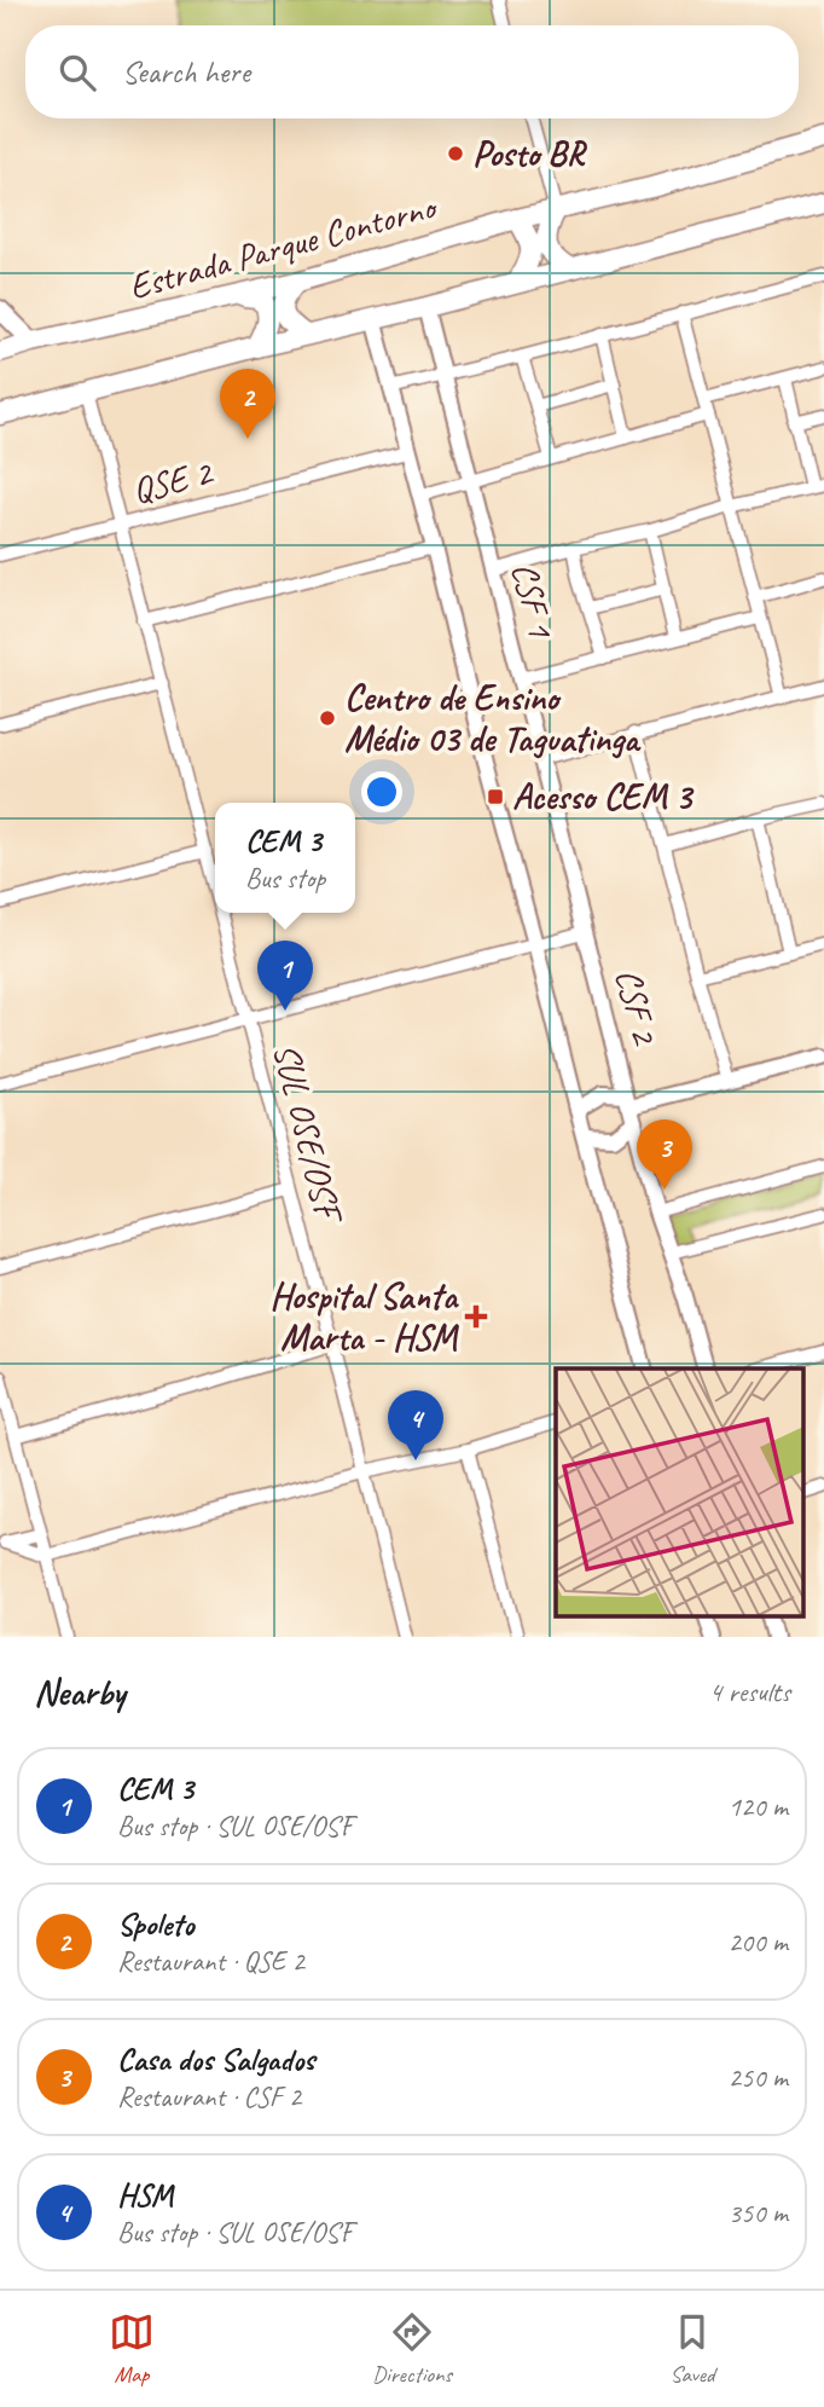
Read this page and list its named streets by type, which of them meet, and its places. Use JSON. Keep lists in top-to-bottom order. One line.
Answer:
{"streets":{"highway":["Estrada Parque Contorno"],"street":["QSE 2","CSF 1","CSF 2","SUL OSE/OSF"]},"crossings":[["QSE 2","SUL OSE/OSF"],["CSF 1","CSF 2"]],"places":{"other":["Posto BR","Centro de Ensino Médio 03 de Taguatinga"],"transit":["Acesso CEM 3"],"health":["Hospital Santa Marta - HSM"]},"page":{"search":"Search here","pins":["2","1","3","4"],"popup":["CEM 3","Bus stop"],"heading":["Nearby","4 results"],"list":[{"mark":"1","name":"CEM 3","note":"Bus stop · SUL OSE/OSF","value":"120 m"},{"mark":"2","name":"Spoleto","note":"Restaurant · QSE 2","value":"200 m"},{"mark":"3","name":"Casa dos Salgados","note":"Restaurant · CSF 2","value":"250 m"},{"mark":"4","name":"HSM","note":"Bus stop · SUL OSE/OSF","value":"350 m"}],"nav":["Map","Directions","Saved"]}}
